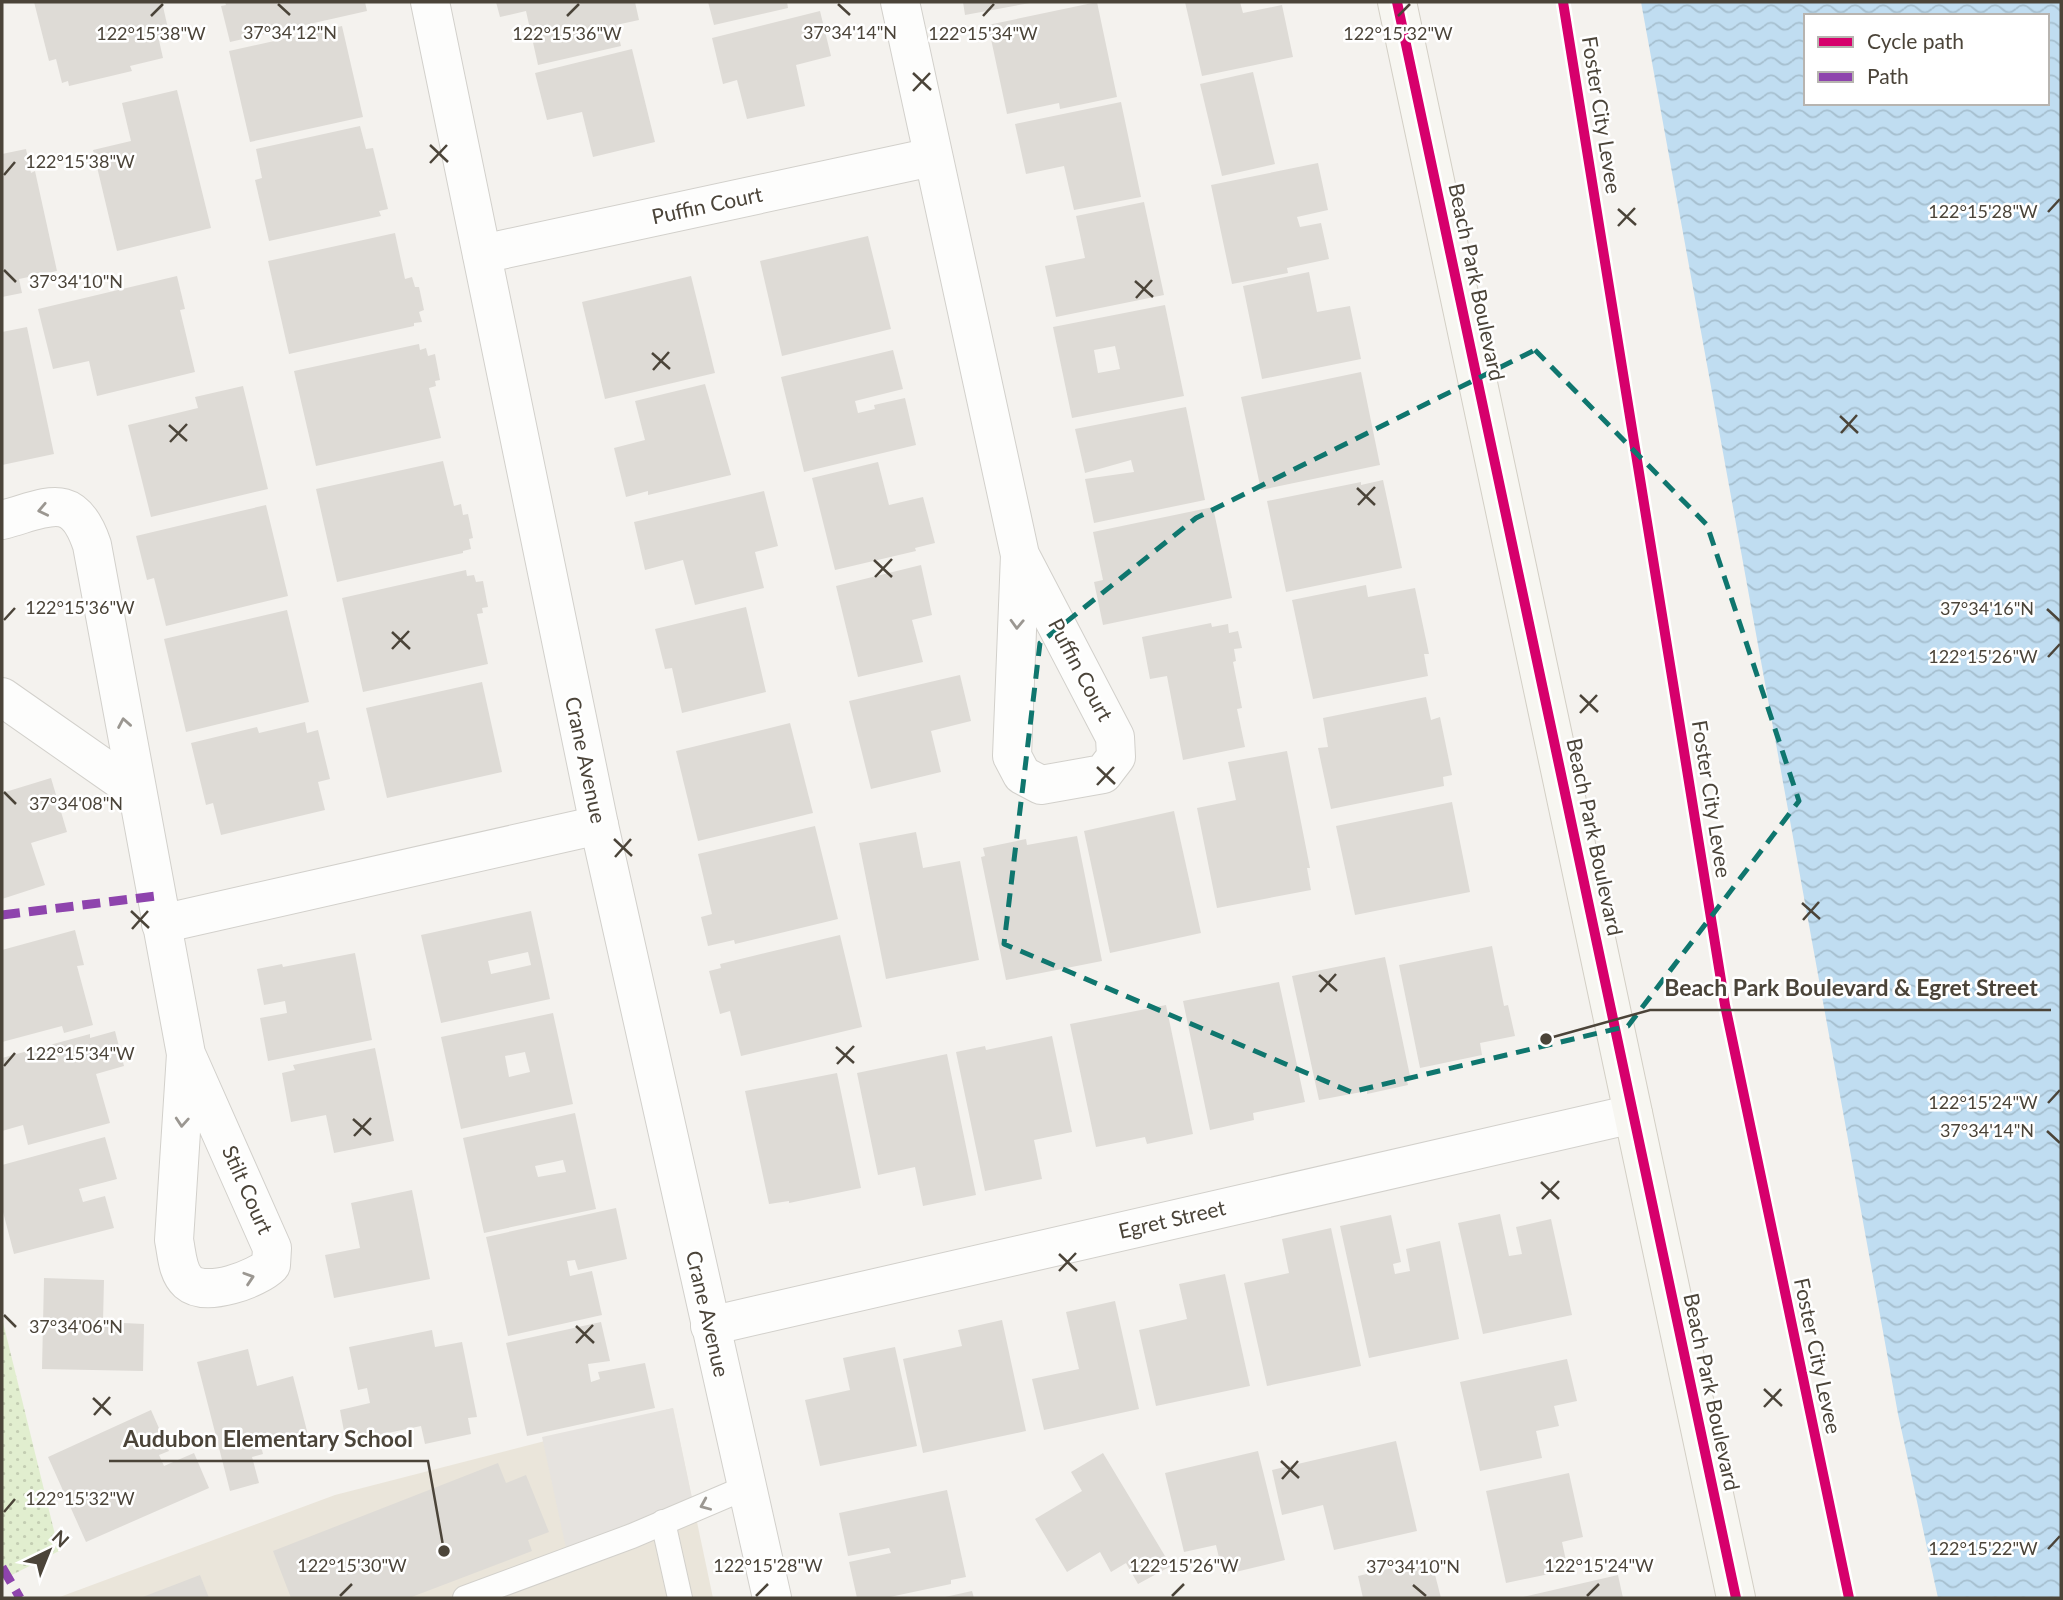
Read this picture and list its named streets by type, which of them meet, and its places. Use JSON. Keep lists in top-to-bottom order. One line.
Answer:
{"streets":{"main road":["Beach Park Boulevard"],"street":["Puffin Court","Crane Avenue","Stilt Court","Egret Street"],"cycle path":["Foster City Levee"]},"crossings":[["Puffin Court","Crane Avenue"],["Beach Park Boulevard","Egret Street"],["Crane Avenue","Egret Street"]],"places":["Beach Park Boulevard & Egret Street","Audubon Elementary School"],"legend":["Cycle path","Path"],"north":"top right","coordinates":["37°34'12\"N","37°34'14\"N","122°15'38\"W","122°15'36\"W","122°15'32\"W","122°15'34\"W","122°15'28\"W","37°34'10\"N","37°34'16\"N","122°15'26\"W","37°34'08\"N","122°15'24\"W","37°34'06\"N","122°15'22\"W","122°15'30\"W"]}
